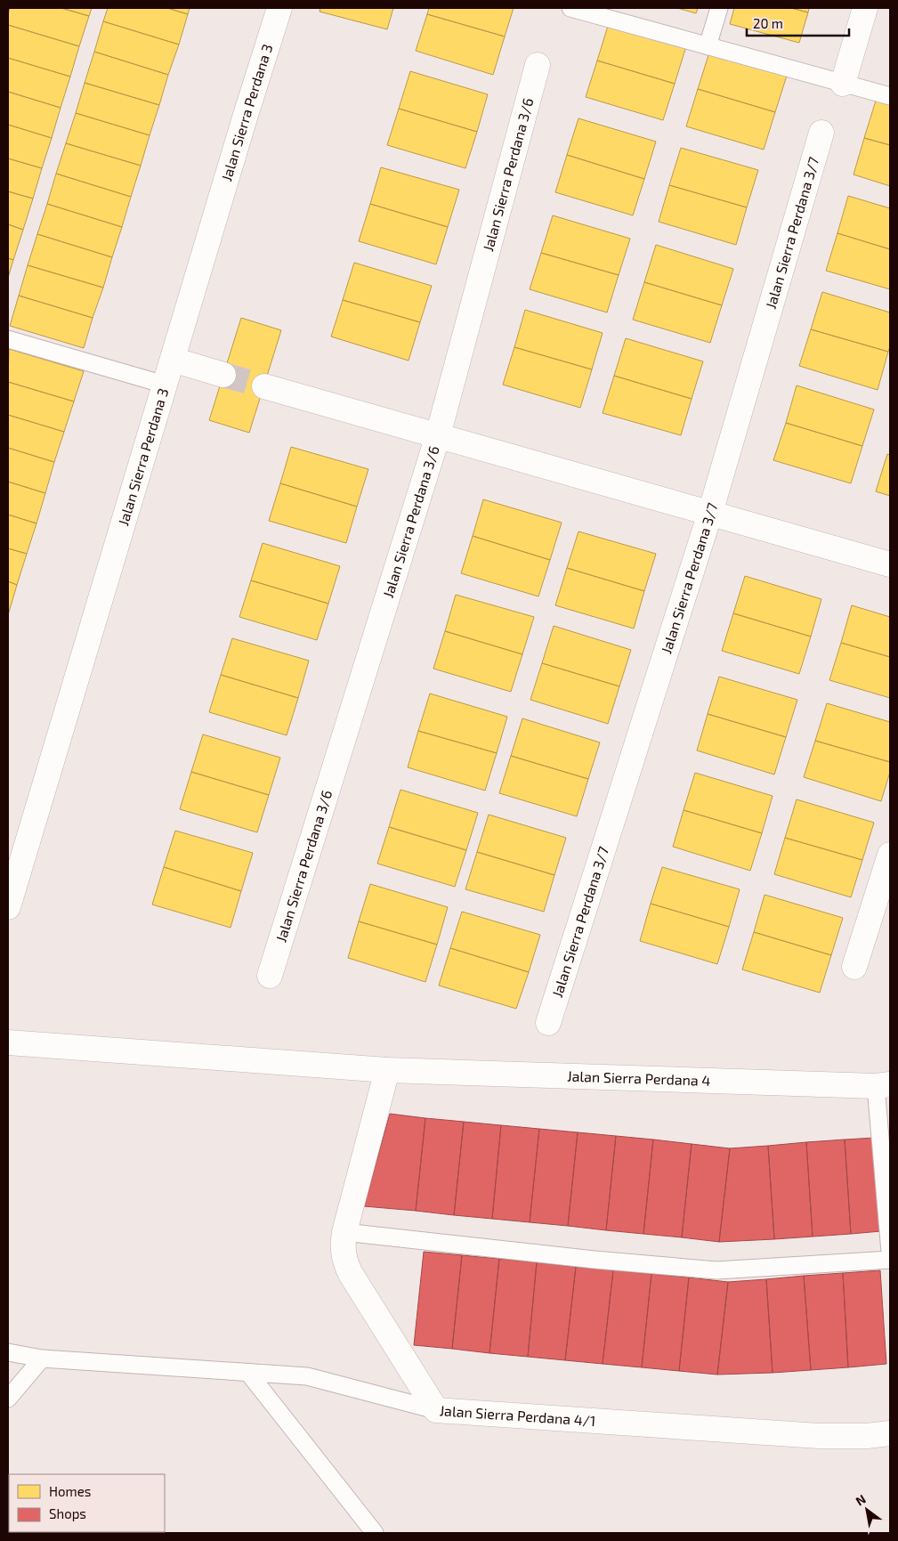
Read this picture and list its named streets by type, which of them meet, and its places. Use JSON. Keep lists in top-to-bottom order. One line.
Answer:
{"streets":{"street":["Jalan Sierra Perdana 3","Jalan Sierra Perdana 3/6","Jalan Sierra Perdana 3/7","Jalan Sierra Perdana 4","Jalan Sierra Perdana 4/1"]},"crossings":[["Jalan Sierra Perdana 4","Jalan Sierra Perdana 4/1"]],"legend":["Homes","Shops"],"scale_bar":"20 m","north":"top left"}
